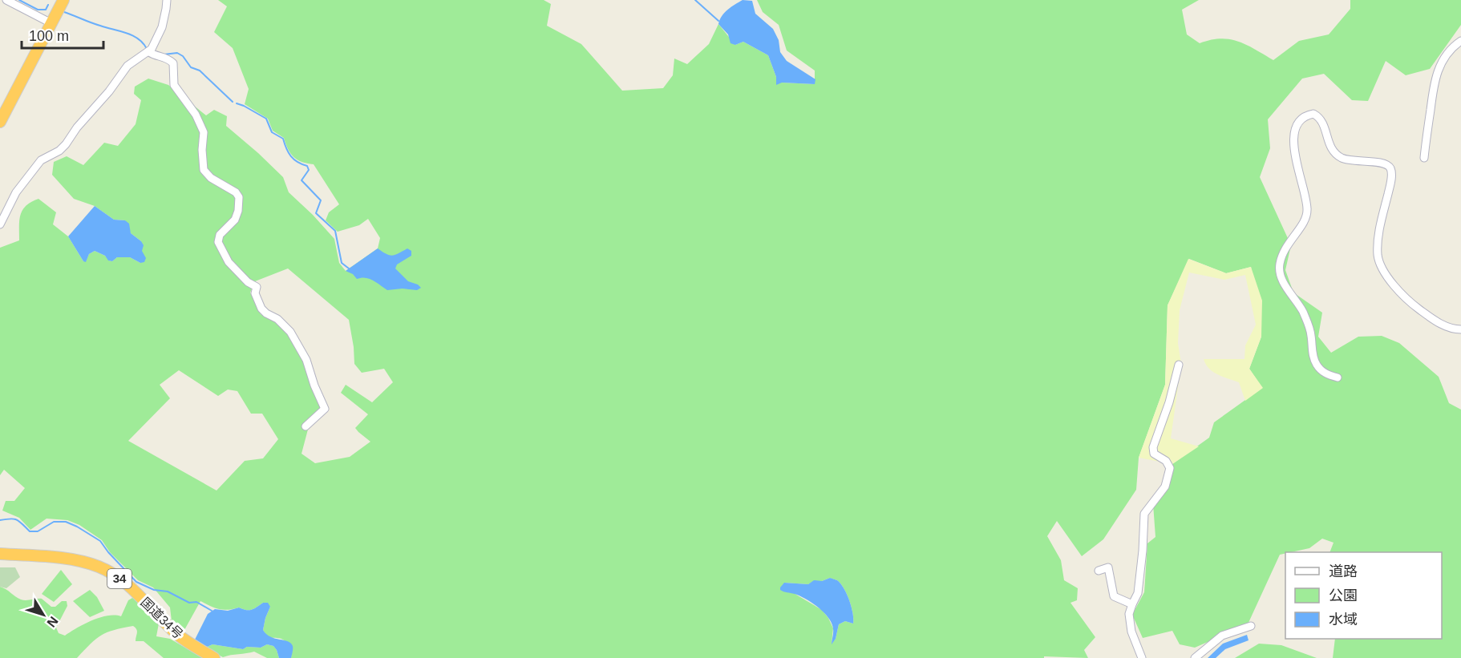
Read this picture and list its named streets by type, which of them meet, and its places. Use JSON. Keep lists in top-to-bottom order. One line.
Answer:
{"streets":{"highway":["34","国道34号"]},"legend":["道路","公園","水域"],"scale_bar":"100 m","north":"bottom right"}
